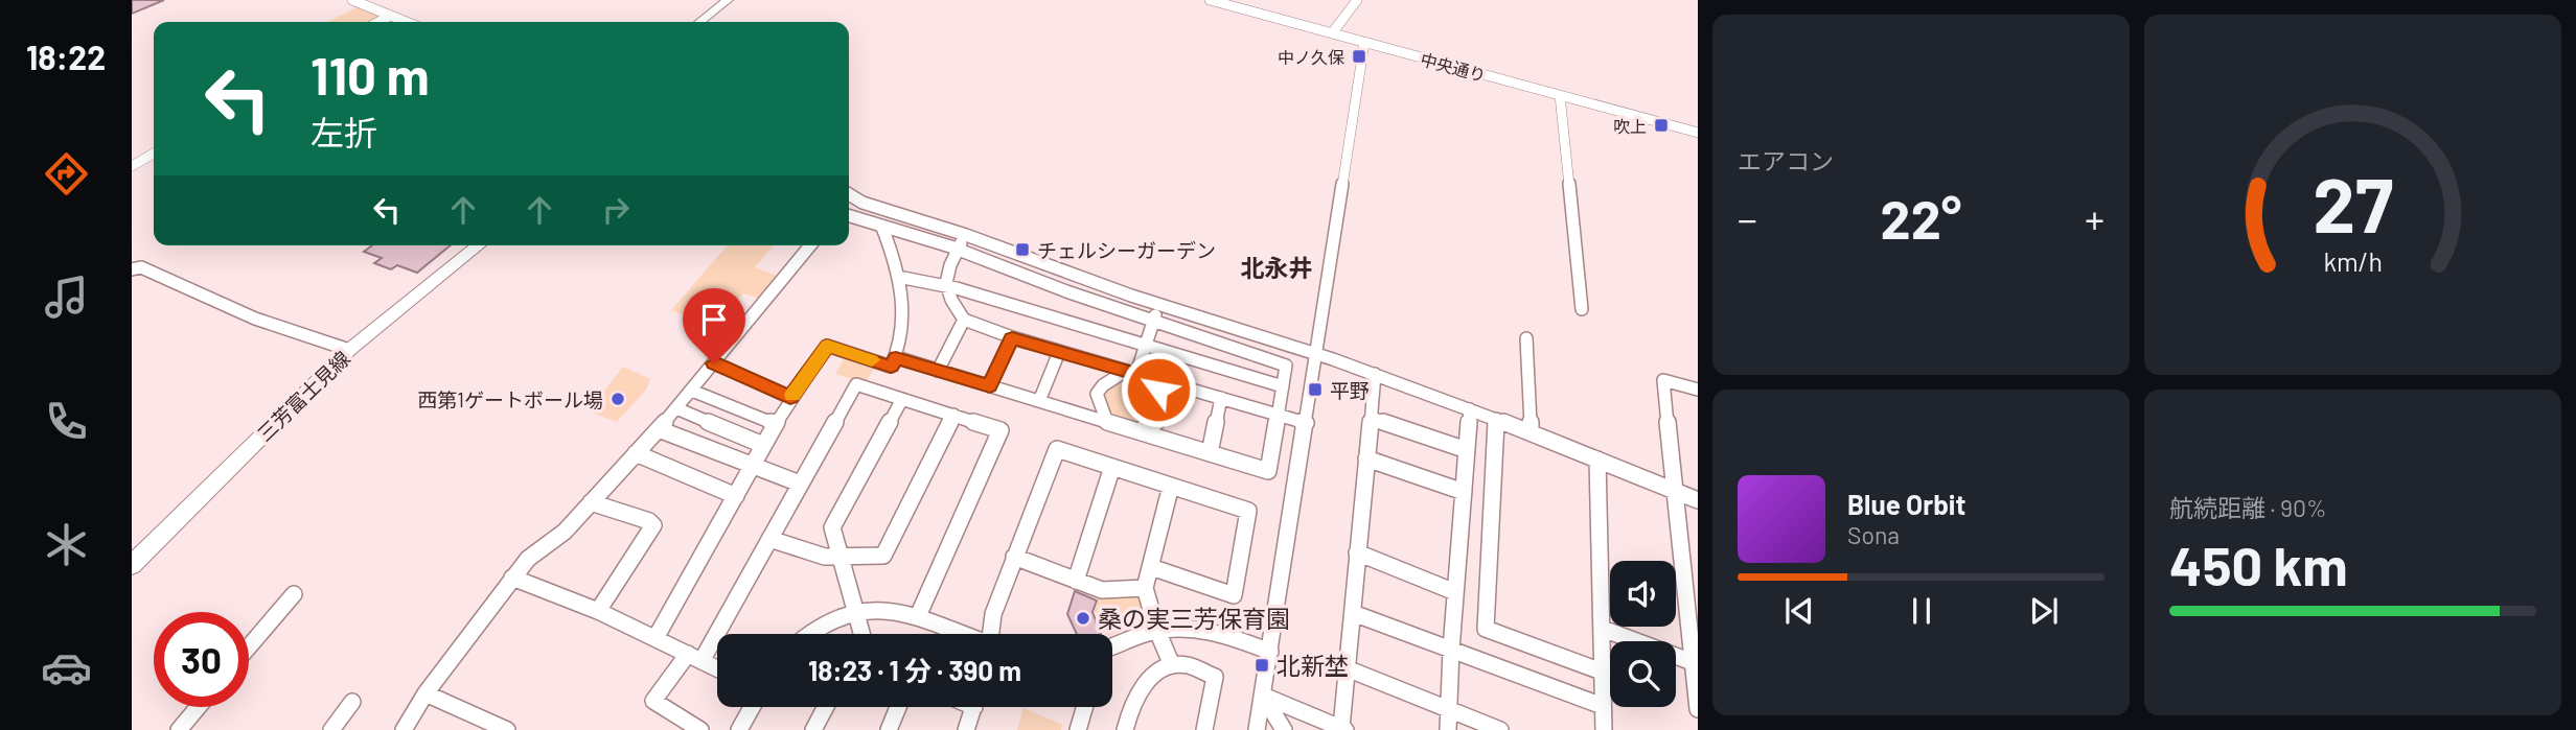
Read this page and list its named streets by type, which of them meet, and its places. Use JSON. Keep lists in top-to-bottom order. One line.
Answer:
{"streets":{"main road":["三芳富士見線"],"street":["中央通り"]},"districts":["北永井"],"places":{"transit":["中ノ久保","吹上","チェルシーガーデン","平野","北新埜"],"other":["西第1ゲートボール場","桑の実三芳保育園"]},"page":{"tabs":"18:22","tile":["エアコン",["航続距離 · 90%","450 km"]],"turn":["110 m","左折"],"heat":["−","22°","+"],"song":["Blue Orbit","Sona"],"limit":"30","trip":"18:23 · 1 分 · 390 m","gauge":["27","km/h"]}}
